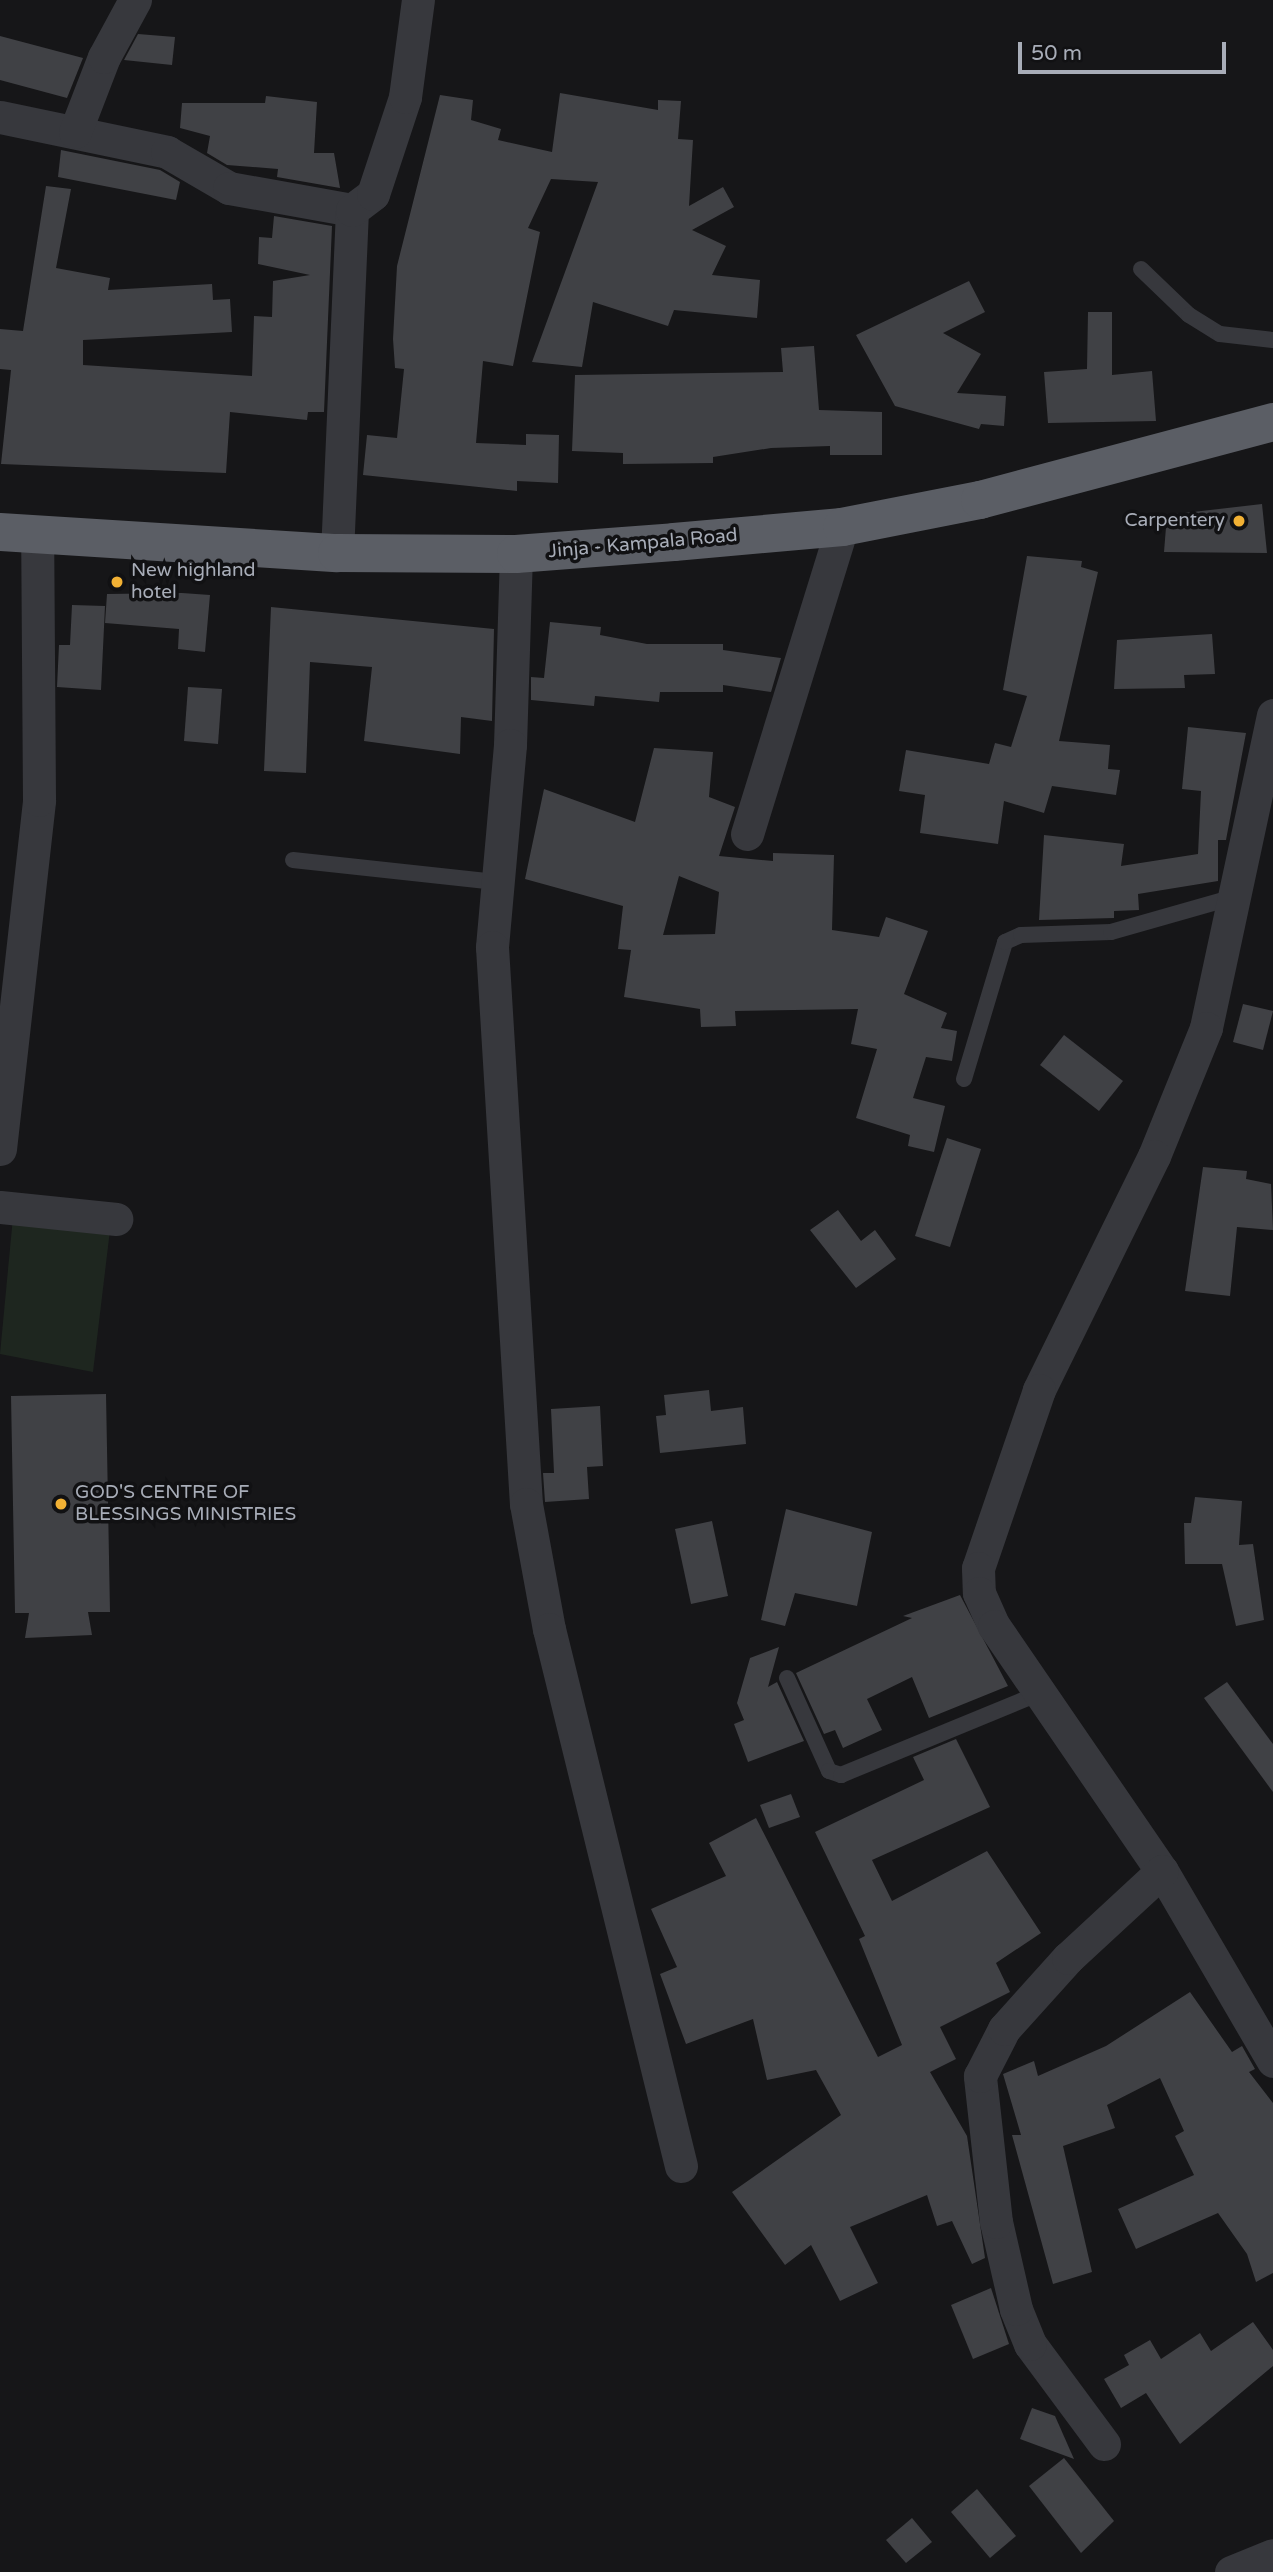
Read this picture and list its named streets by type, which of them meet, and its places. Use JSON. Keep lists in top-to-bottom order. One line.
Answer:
{"streets":{"highway":["Jinja - Kampala Road"]},"places":["Carpentery","New highland hotel","GOD'S CENTRE OF BLESSINGS MINISTRIES"],"scale_bar":"50 m"}
